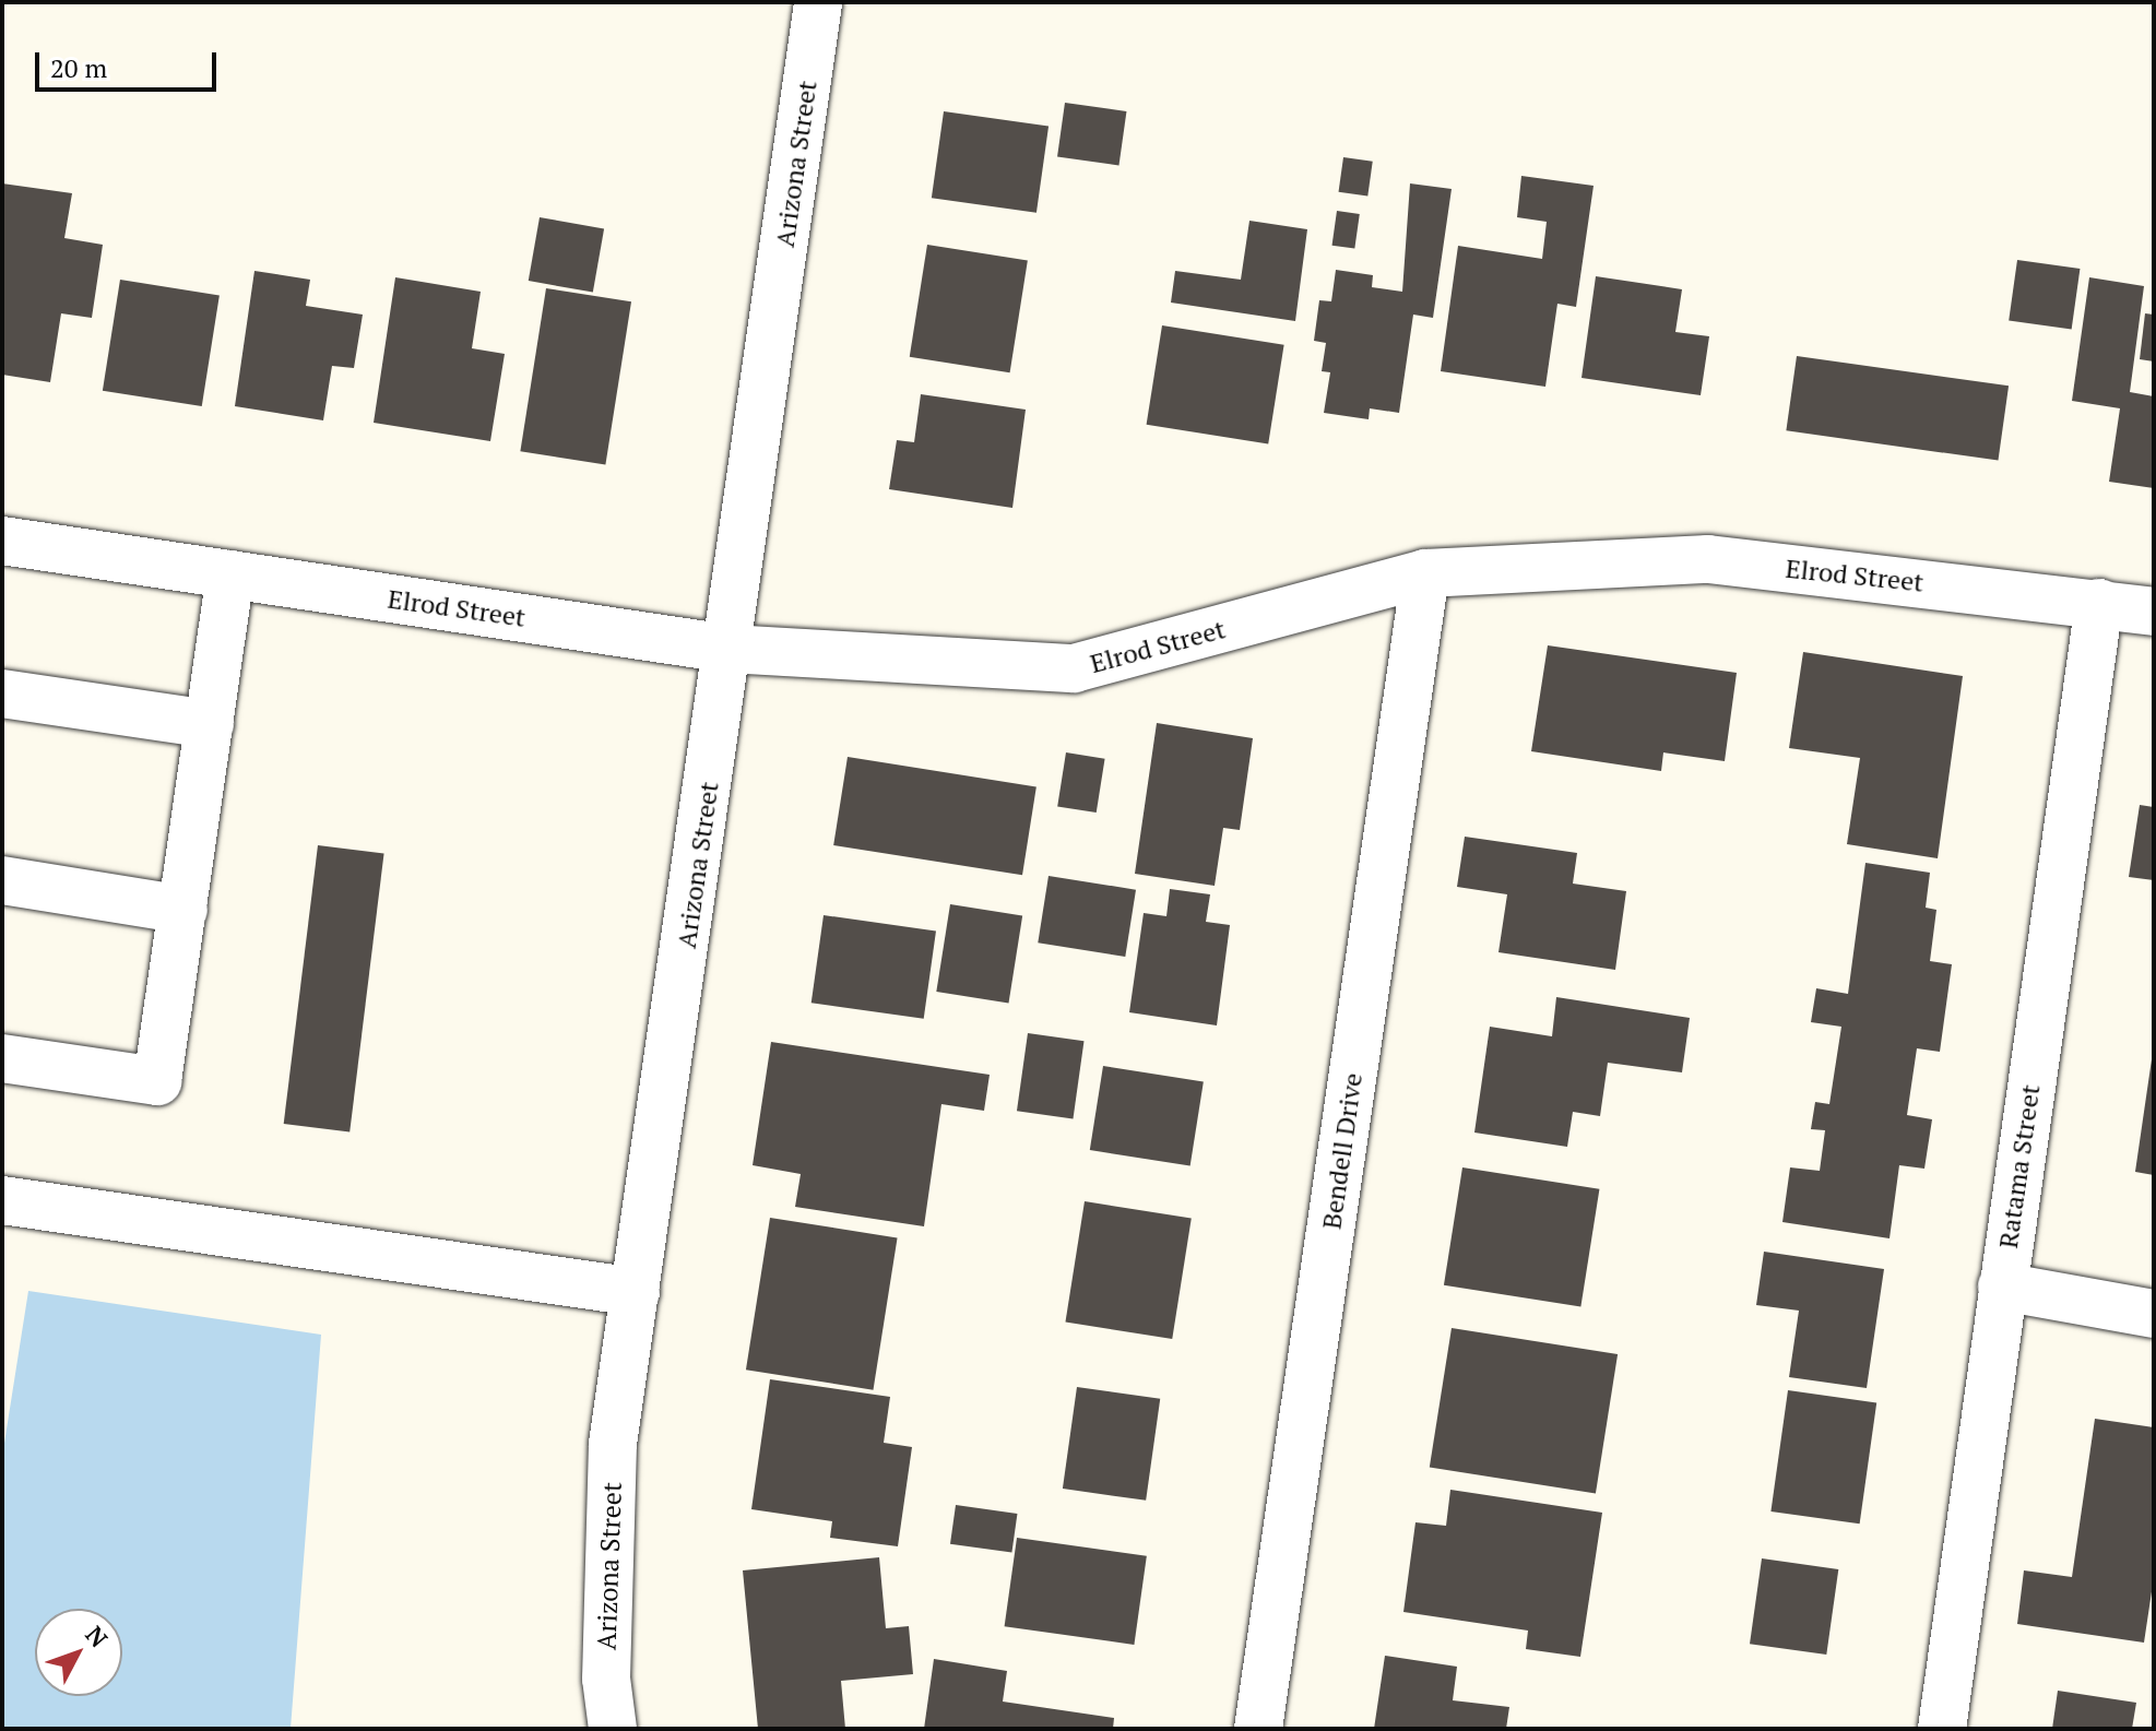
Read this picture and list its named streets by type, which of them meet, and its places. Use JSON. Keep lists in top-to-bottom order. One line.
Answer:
{"streets":{"street":["Arizona Street","Elrod Street","Bendell Drive","Ratama Street"]},"crossings":[["Arizona Street","Elrod Street"],["Elrod Street","Bendell Drive"],["Elrod Street","Ratama Street"]],"scale_bar":"20 m","north":"top right"}
